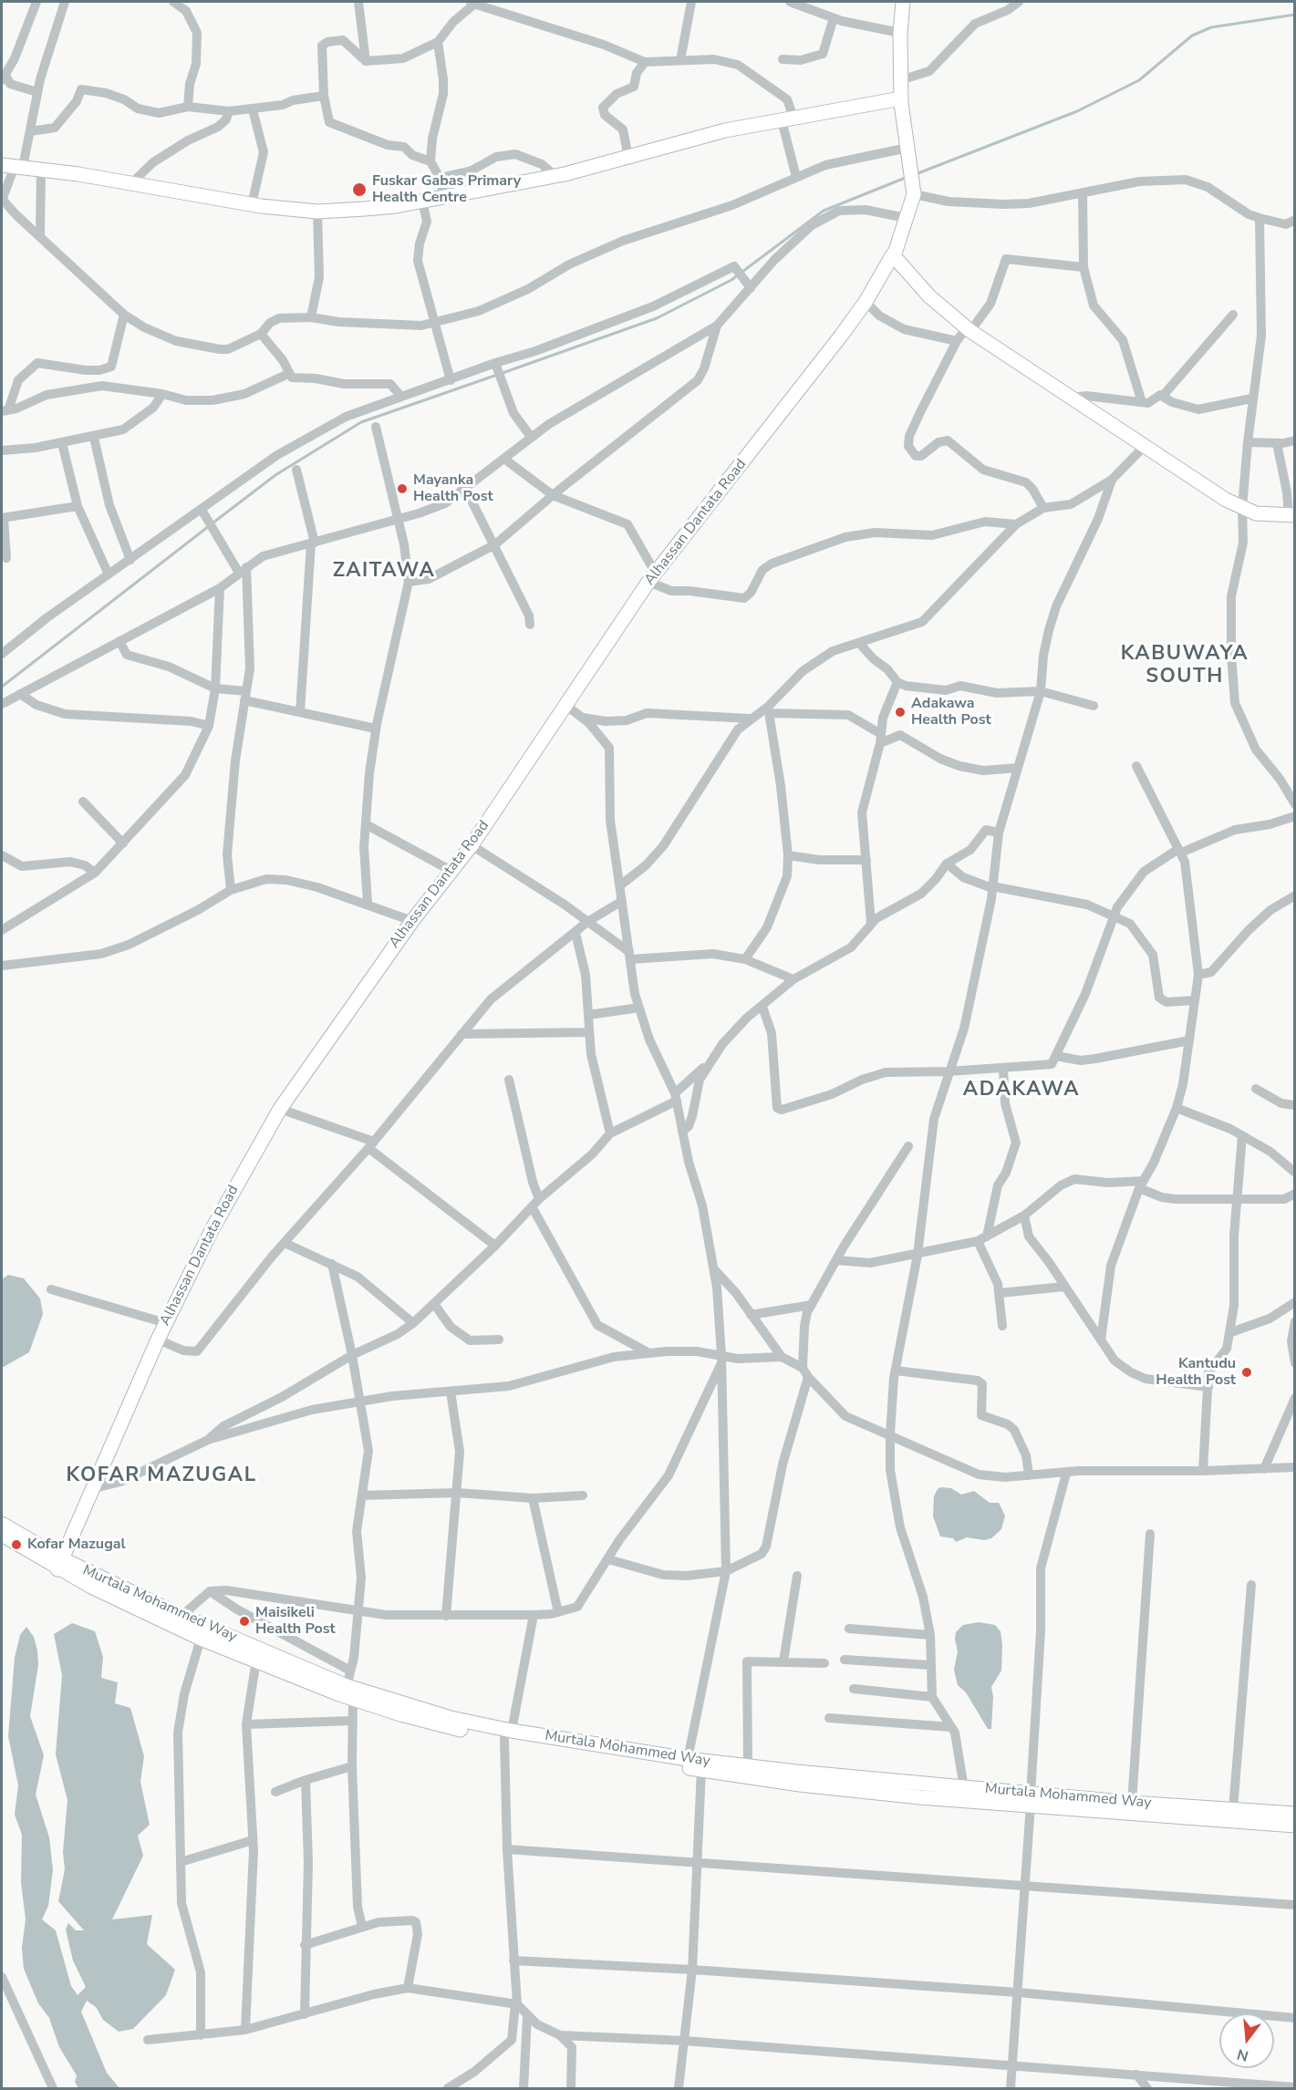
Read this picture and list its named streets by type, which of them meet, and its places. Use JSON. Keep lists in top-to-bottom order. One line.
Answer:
{"streets":{"main road":["Alhassan Dantata Road","Murtala Mohammed Way"]},"crossings":[["Alhassan Dantata Road","Murtala Mohammed Way"]],"districts":["ZAITAWA","KABUWAYA SOUTH","ADAKAWA","KOFAR MAZUGAL"],"places":["Fuskar Gabas Primary Health Centre","Mayanka Health Post","Adakawa Health Post","Kantudu Health Post","Kofar Mazugal","Maisikeli Health Post"],"north":"bottom"}
